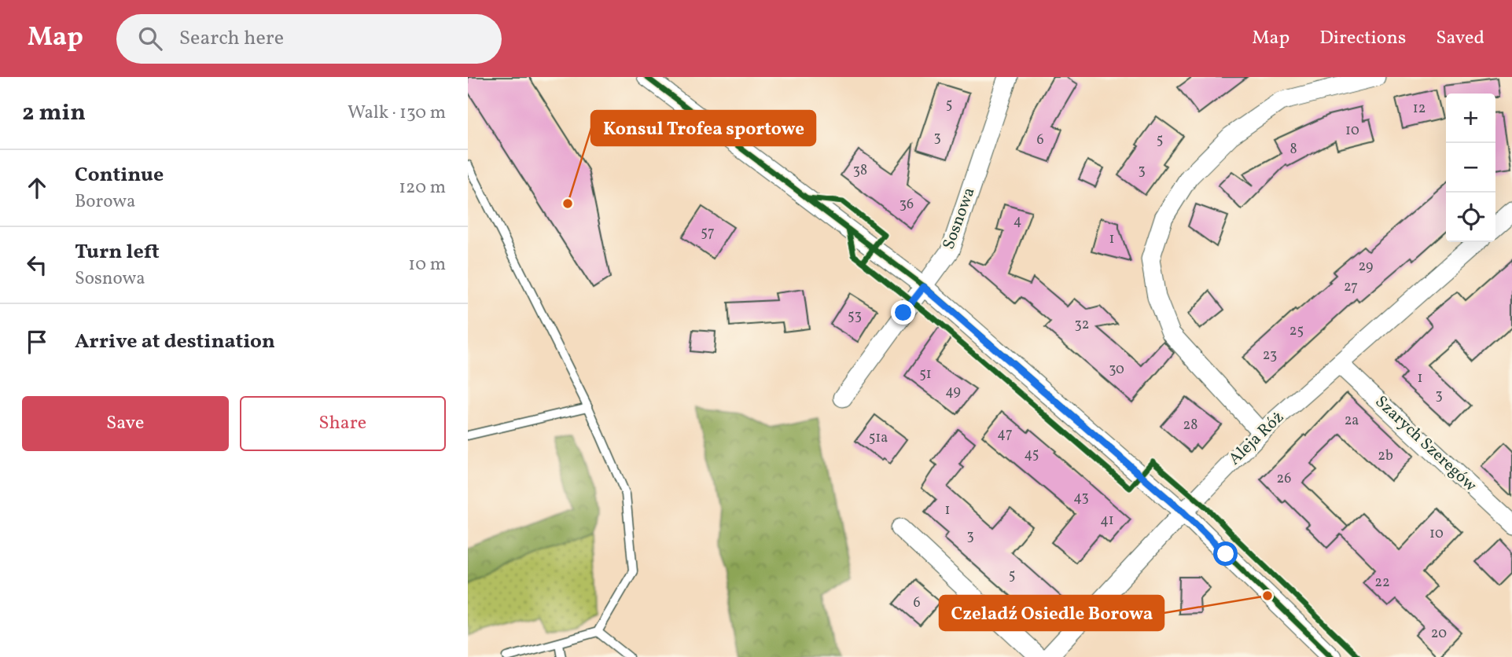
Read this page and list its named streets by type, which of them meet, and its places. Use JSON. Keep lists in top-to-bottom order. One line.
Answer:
{"streets":{"street":["Sosnowa","Aleja Róż","Szarych Szeregów"]},"crossings":[["Aleja Róż","Szarych Szeregów"]],"places":["Konsul Trofea sportowe","Czeladź Osiedle Borowa"],"house_numbers":["5","12","10","3","6","5","8","38","3","36","4","57","1","29","27","53","32","25","23","30","51","1","49","3","2a","28","47","51a","45","2b","26","43","1","41","10","3","5","22","6","20"],"page":{"header":"Map","search":"Search here","nav":["Map","Directions","Saved"],"heading":["2 min","Walk · 130 m"],"map_buttons":["+","−"],"list":[["Continue","Borowa","120 m"],["Turn left","Sosnowa","10 m"],"Arrive at destination"],"buttons":["Save","Share"]}}
